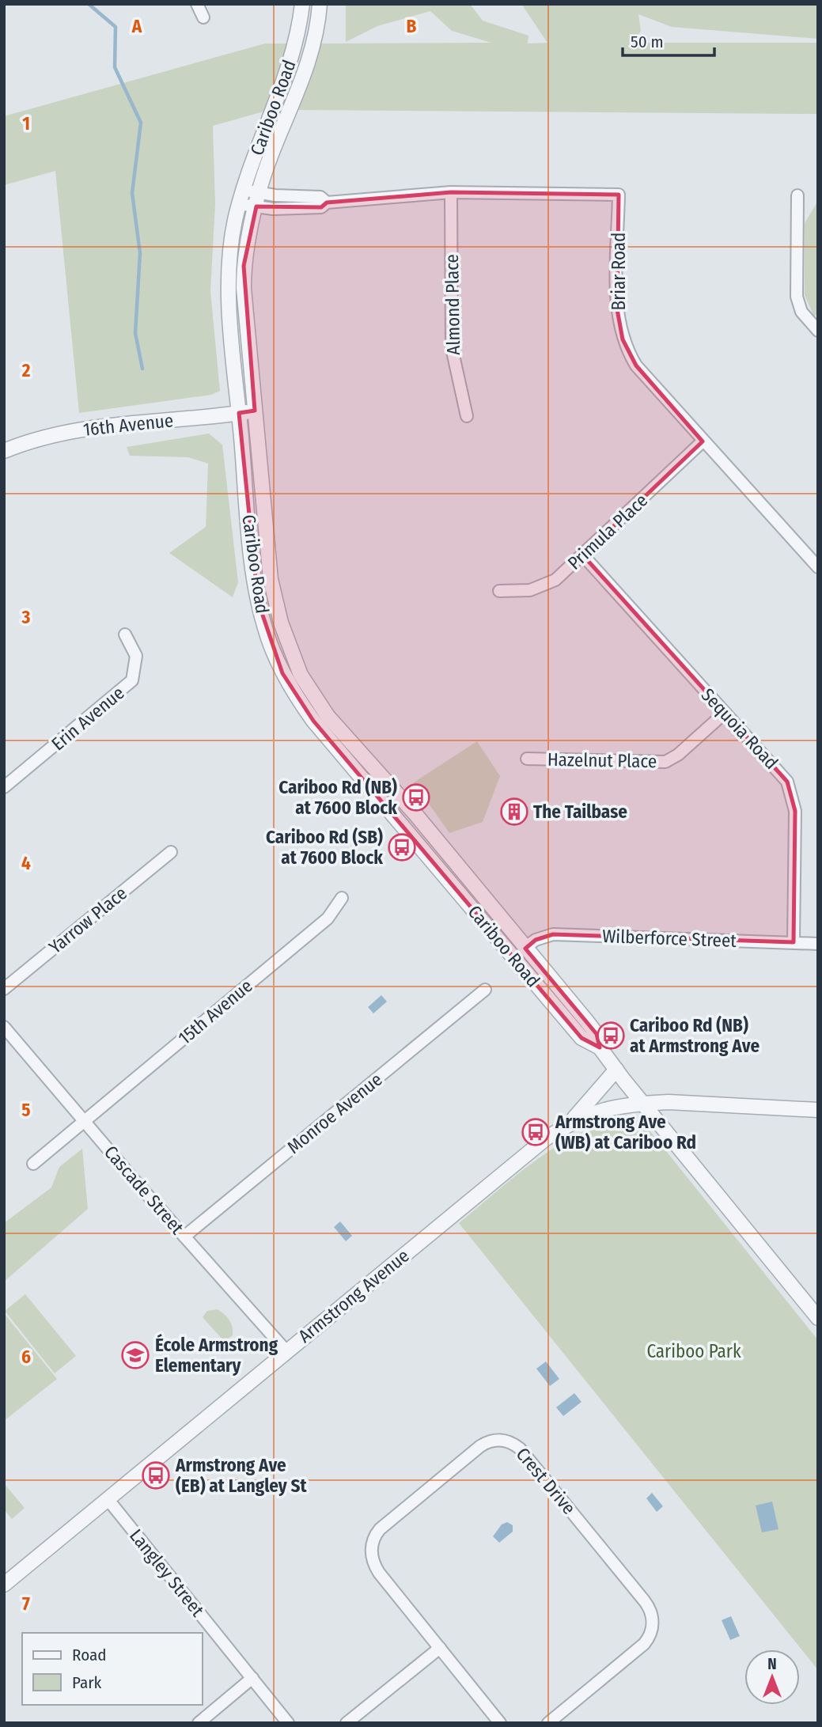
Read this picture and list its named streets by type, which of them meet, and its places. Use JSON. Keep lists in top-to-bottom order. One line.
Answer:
{"streets":{"street":["Cariboo Road","Briar Road","Almond Place","16th Avenue","Primula Place","Erin Avenue","Sequoia Road","Hazelnut Place","Yarrow Place","Wilberforce Street","15th Avenue","Monroe Avenue","Cascade Street","Armstrong Avenue","Crest Drive","Langley Street"]},"crossings":[["Cariboo Road","Briar Road"],["Cariboo Road","16th Avenue"],["Cariboo Road","Wilberforce Street"],["Cariboo Road","Armstrong Avenue"],["Briar Road","Almond Place"],["Briar Road","Primula Place"],["Primula Place","Sequoia Road"],["Sequoia Road","Hazelnut Place"],["Sequoia Road","Wilberforce Street"],["15th Avenue","Cascade Street"],["Monroe Avenue","Cascade Street"],["Cascade Street","Armstrong Avenue"],["Armstrong Avenue","Langley Street"]],"parks":["Cariboo Park"],"places":{"bus stop":["Cariboo Rd (NB) at 7600 Block","Cariboo Rd (SB) at 7600 Block","Cariboo Rd (NB) at Armstrong Ave","Armstrong Ave (WB) at Cariboo Rd","Armstrong Ave (EB) at Langley St"],"building":["The Tailbase"],"school or university":["École Armstrong Elementary"]},"legend":["Road","Park"],"scale_bar":"50 m","north":"top","grid":{"columns":["A","B"],"rows":["1","2","3","4","5","6","7"]}}
